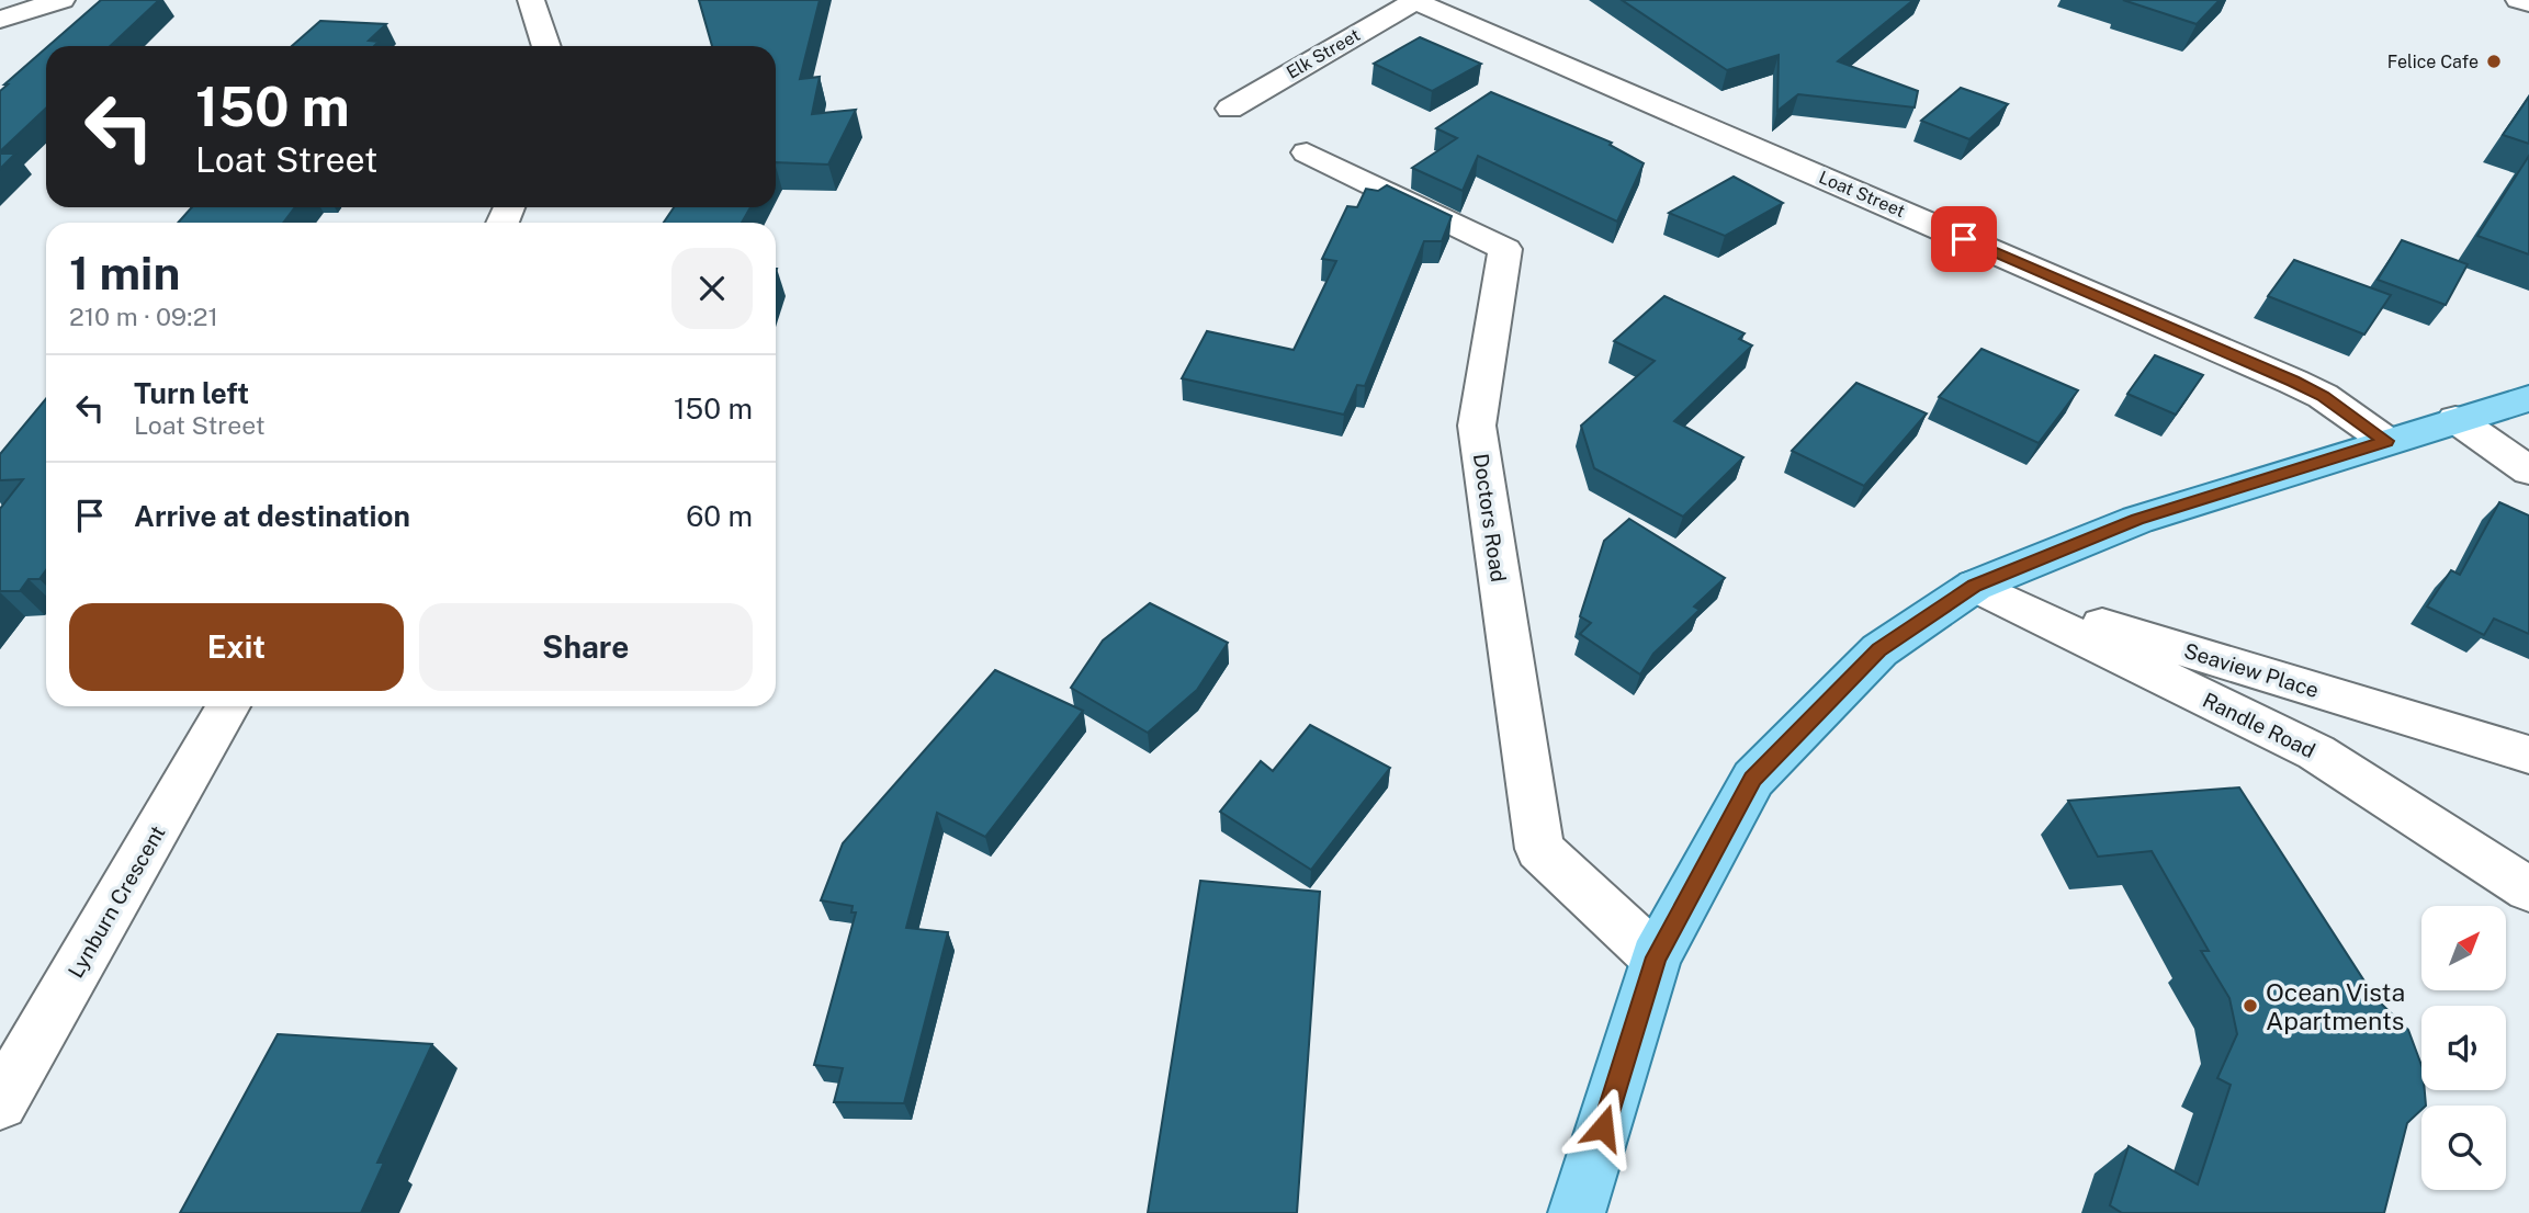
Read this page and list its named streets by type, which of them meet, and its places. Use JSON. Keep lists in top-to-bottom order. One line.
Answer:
{"streets":{"street":["Elk Street","Loat Street","Doctors Road","Seaview Place","Randle Road","Lynburn Crescent"]},"crossings":[["Elk Street","Loat Street"],["Seaview Place","Randle Road"]],"places":["Felice Cafe","Ocean Vista Apartments"],"north":"top right","page":{"turn":["150 m","Loat Street"],"heading":["1 min","210 m · 09:21"],"list":[{"name":"Turn left","note":"Loat Street","value":"150 m"},{"name":"Arrive at destination","value":"60 m"}],"buttons":["Exit","Share"]}}
